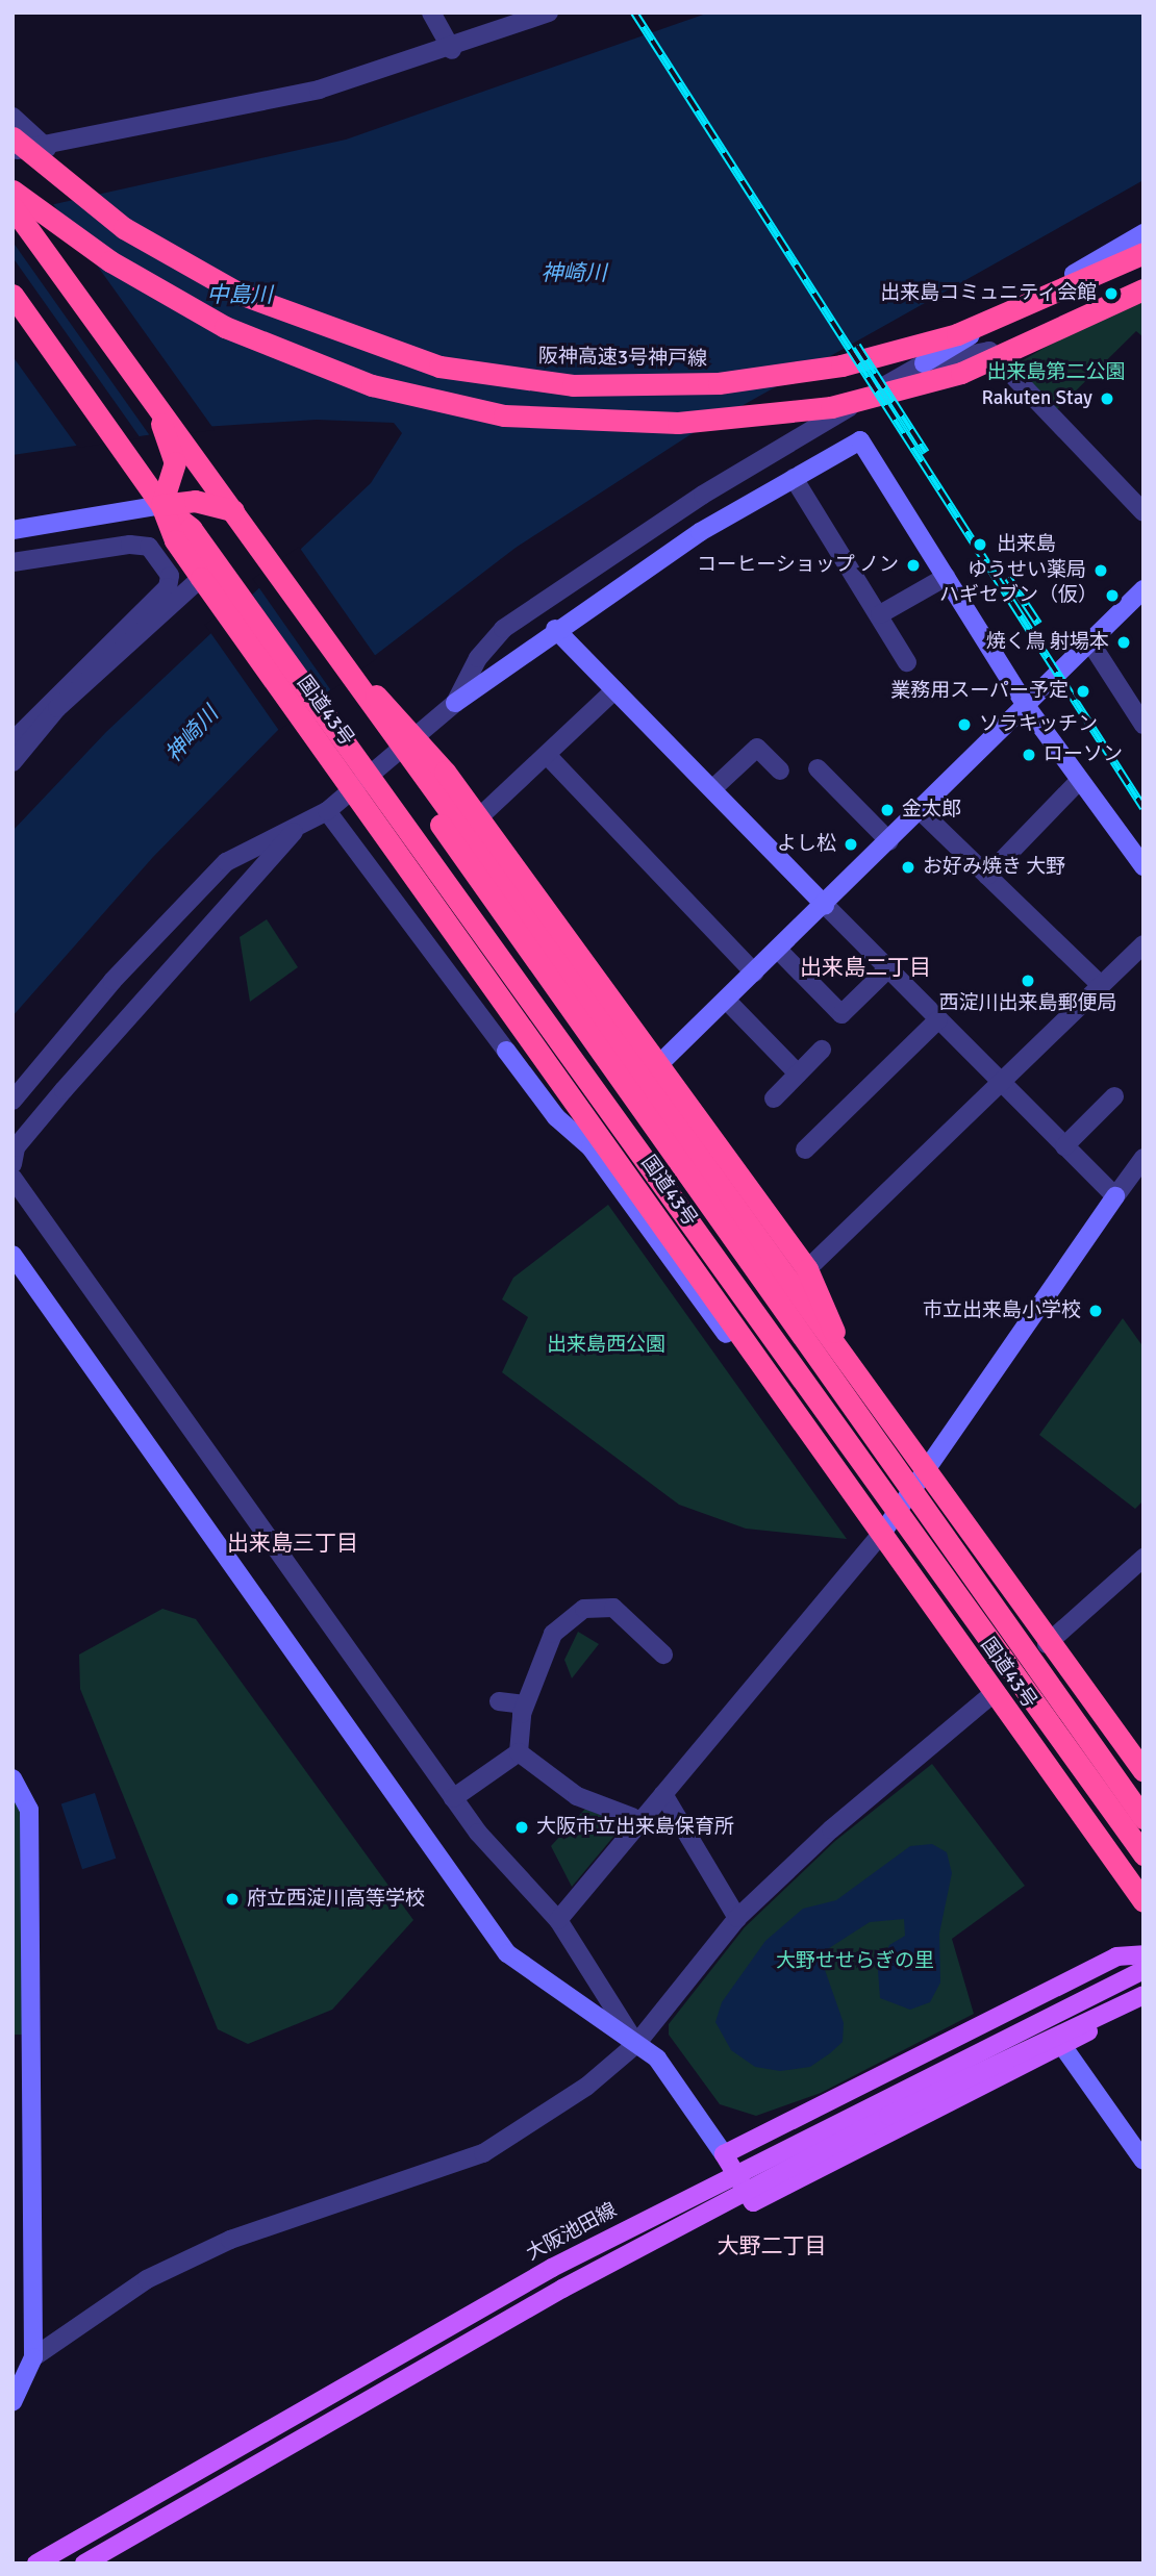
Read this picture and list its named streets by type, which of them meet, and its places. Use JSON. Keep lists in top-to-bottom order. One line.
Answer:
{"streets":{"highway":["阪神高速3号神戸線","国道43号"],"main road":["大阪池田線"]},"districts":["出来島二丁目","出来島三丁目","大野二丁目"],"water":["神崎川","中島川"],"parks":["出来島第二公園","出来島西公園","大野せせらぎの里"],"places":["出来島コミュニティ会館","Rakuten Stay","出来島","コーヒーショップ ノン","ゆうせい薬局","ハギセブン（仮）","焼く鳥 射場本","業務用スーパー予定","ソラキッチン","ローソン","金太郎","よし松","お好み焼き 大野","西淀川出来島郵便局","市立出来島小学校","大阪市立出来島保育所","府立西淀川高等学校"]}
